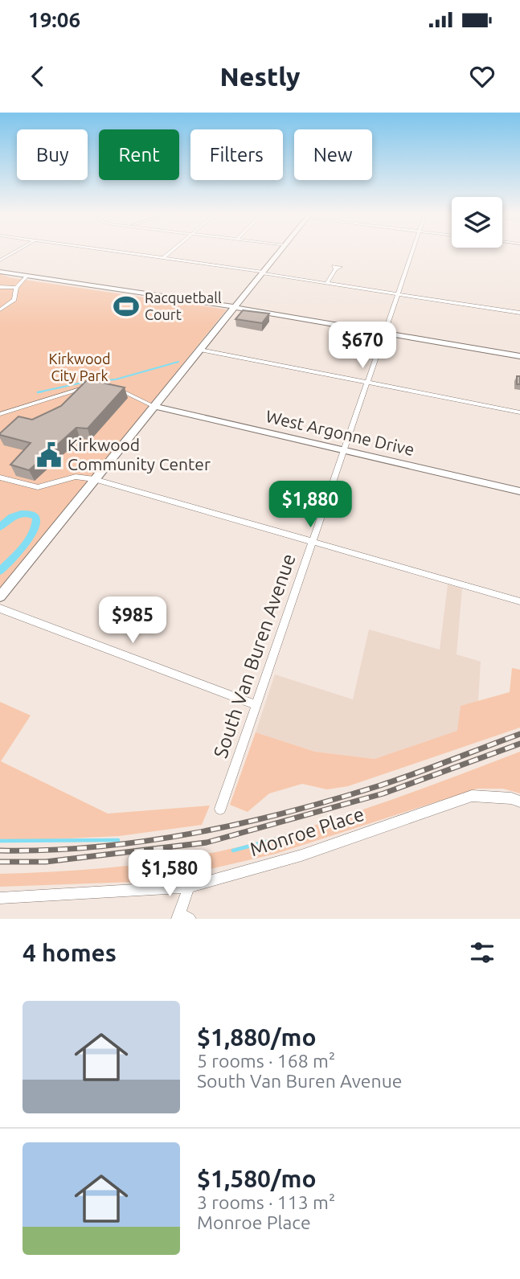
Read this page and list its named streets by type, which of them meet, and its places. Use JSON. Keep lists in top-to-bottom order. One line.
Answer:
{"streets":{"street":["West Argonne Drive","South Van Buren Avenue","Monroe Place"]},"crossings":[["West Argonne Drive","South Van Buren Avenue"]],"parks":["Kirkwood City Park"],"places":{"sports":["Racquetball Court"],"public building":["Kirkwood Community Center"]},"page":{"status":"19:06","header":"Nestly","chip":["Buy","Rent","Filters","New"],"price":["$670","$1,880","$985","$1,580"],"heading":"4 homes","list":[{"name":"$1,880/mo","note":"5 rooms · 168 m² · South Van Buren Avenue"},{"name":"$1,580/mo","note":"3 rooms · 113 m² · Monroe Place"}]}}
